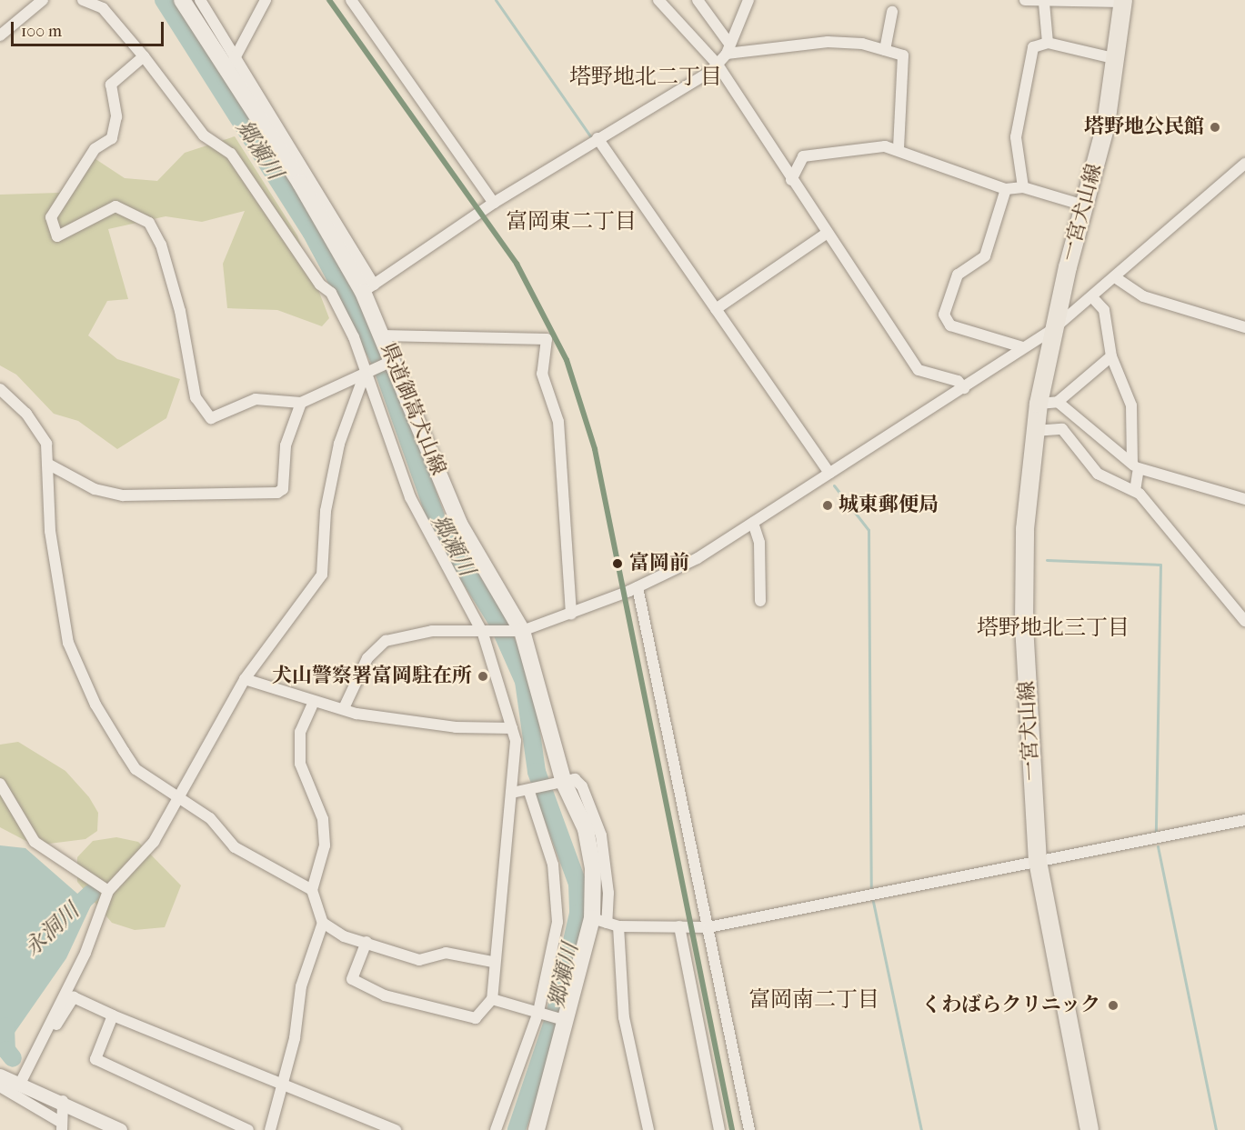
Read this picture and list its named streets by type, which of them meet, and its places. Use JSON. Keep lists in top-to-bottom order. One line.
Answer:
{"streets":{"main road":["一宮犬山線","県道御嵩犬山線"]},"districts":["塔野地北二丁目","富岡東二丁目","塔野地北三丁目","富岡南二丁目"],"water":["郷瀬川","永洞川"],"places":["塔野地公民館","城東郵便局","富岡前","犬山警察署富岡駐在所","くわばらクリニック"],"scale_bar":"100 m"}
